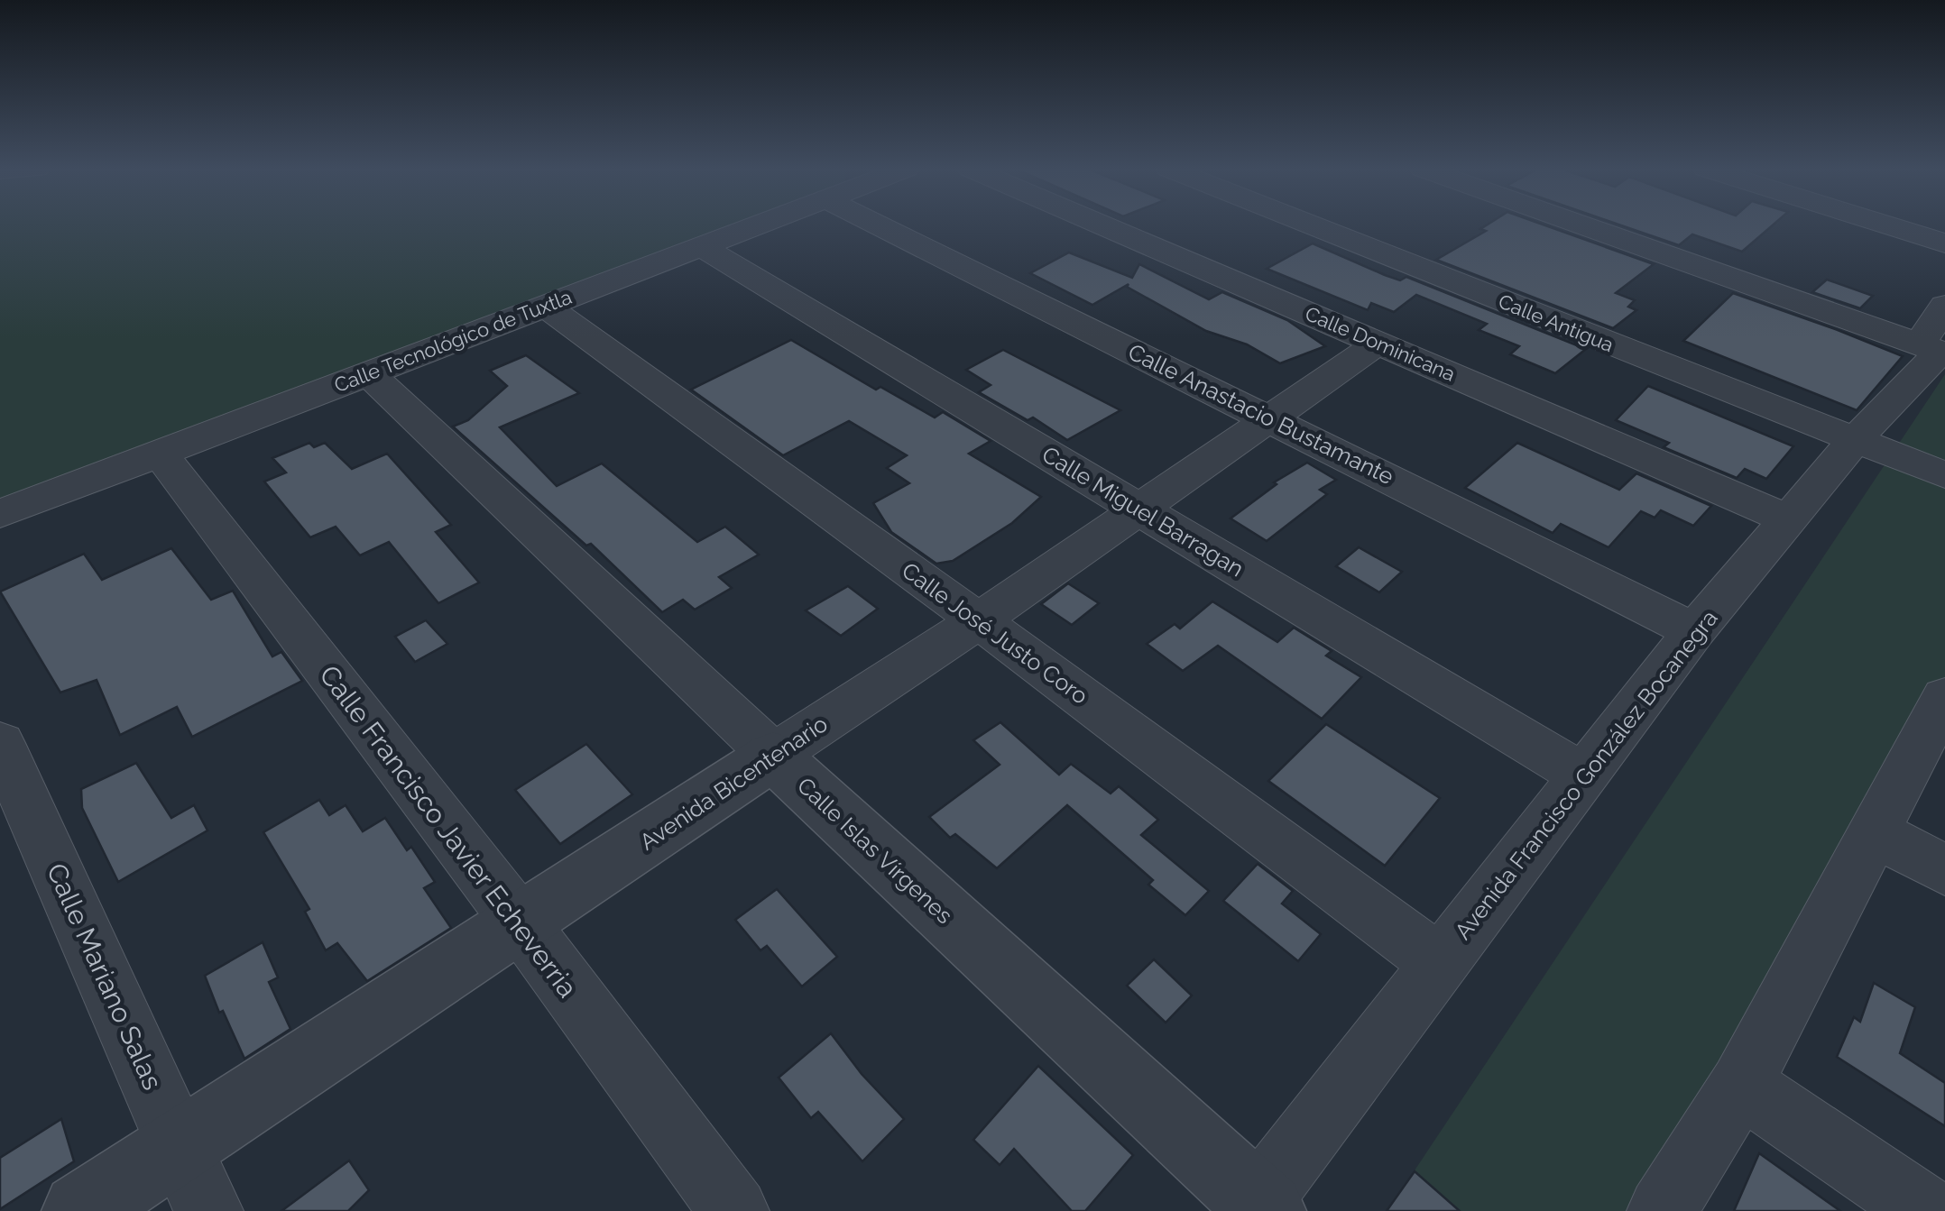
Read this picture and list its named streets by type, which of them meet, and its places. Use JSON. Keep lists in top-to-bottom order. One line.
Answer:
{"streets":{"street":["Calle Antigua","Calle Tecnológico de Tuxtla","Calle Dominicana","Calle Anastacio Bustamante","Calle Miguel Barragan","Calle José Justo Coro","Avenida Francisco González Bocanegra","Avenida Bicentenario","Calle Francisco Javier Echeverria","Calle Islas Vírgenes","Calle Mariano Salas"]},"crossings":[["Calle Antigua","Avenida Francisco González Bocanegra"],["Calle Tecnológico de Tuxtla","Calle Miguel Barragan"],["Calle Tecnológico de Tuxtla","Calle José Justo Coro"],["Calle Tecnológico de Tuxtla","Calle Francisco Javier Echeverria"],["Calle Tecnológico de Tuxtla","Calle Islas Vírgenes"],["Calle Dominicana","Avenida Francisco González Bocanegra"],["Calle Dominicana","Avenida Bicentenario"],["Calle Anastacio Bustamante","Avenida Francisco González Bocanegra"],["Calle Anastacio Bustamante","Avenida Bicentenario"],["Calle Miguel Barragan","Avenida Francisco González Bocanegra"],["Calle Miguel Barragan","Avenida Bicentenario"],["Calle José Justo Coro","Avenida Francisco González Bocanegra"],["Calle José Justo Coro","Avenida Bicentenario"],["Avenida Francisco González Bocanegra","Calle Islas Vírgenes"],["Avenida Bicentenario","Calle Francisco Javier Echeverria"],["Avenida Bicentenario","Calle Islas Vírgenes"],["Avenida Bicentenario","Calle Mariano Salas"]]}
